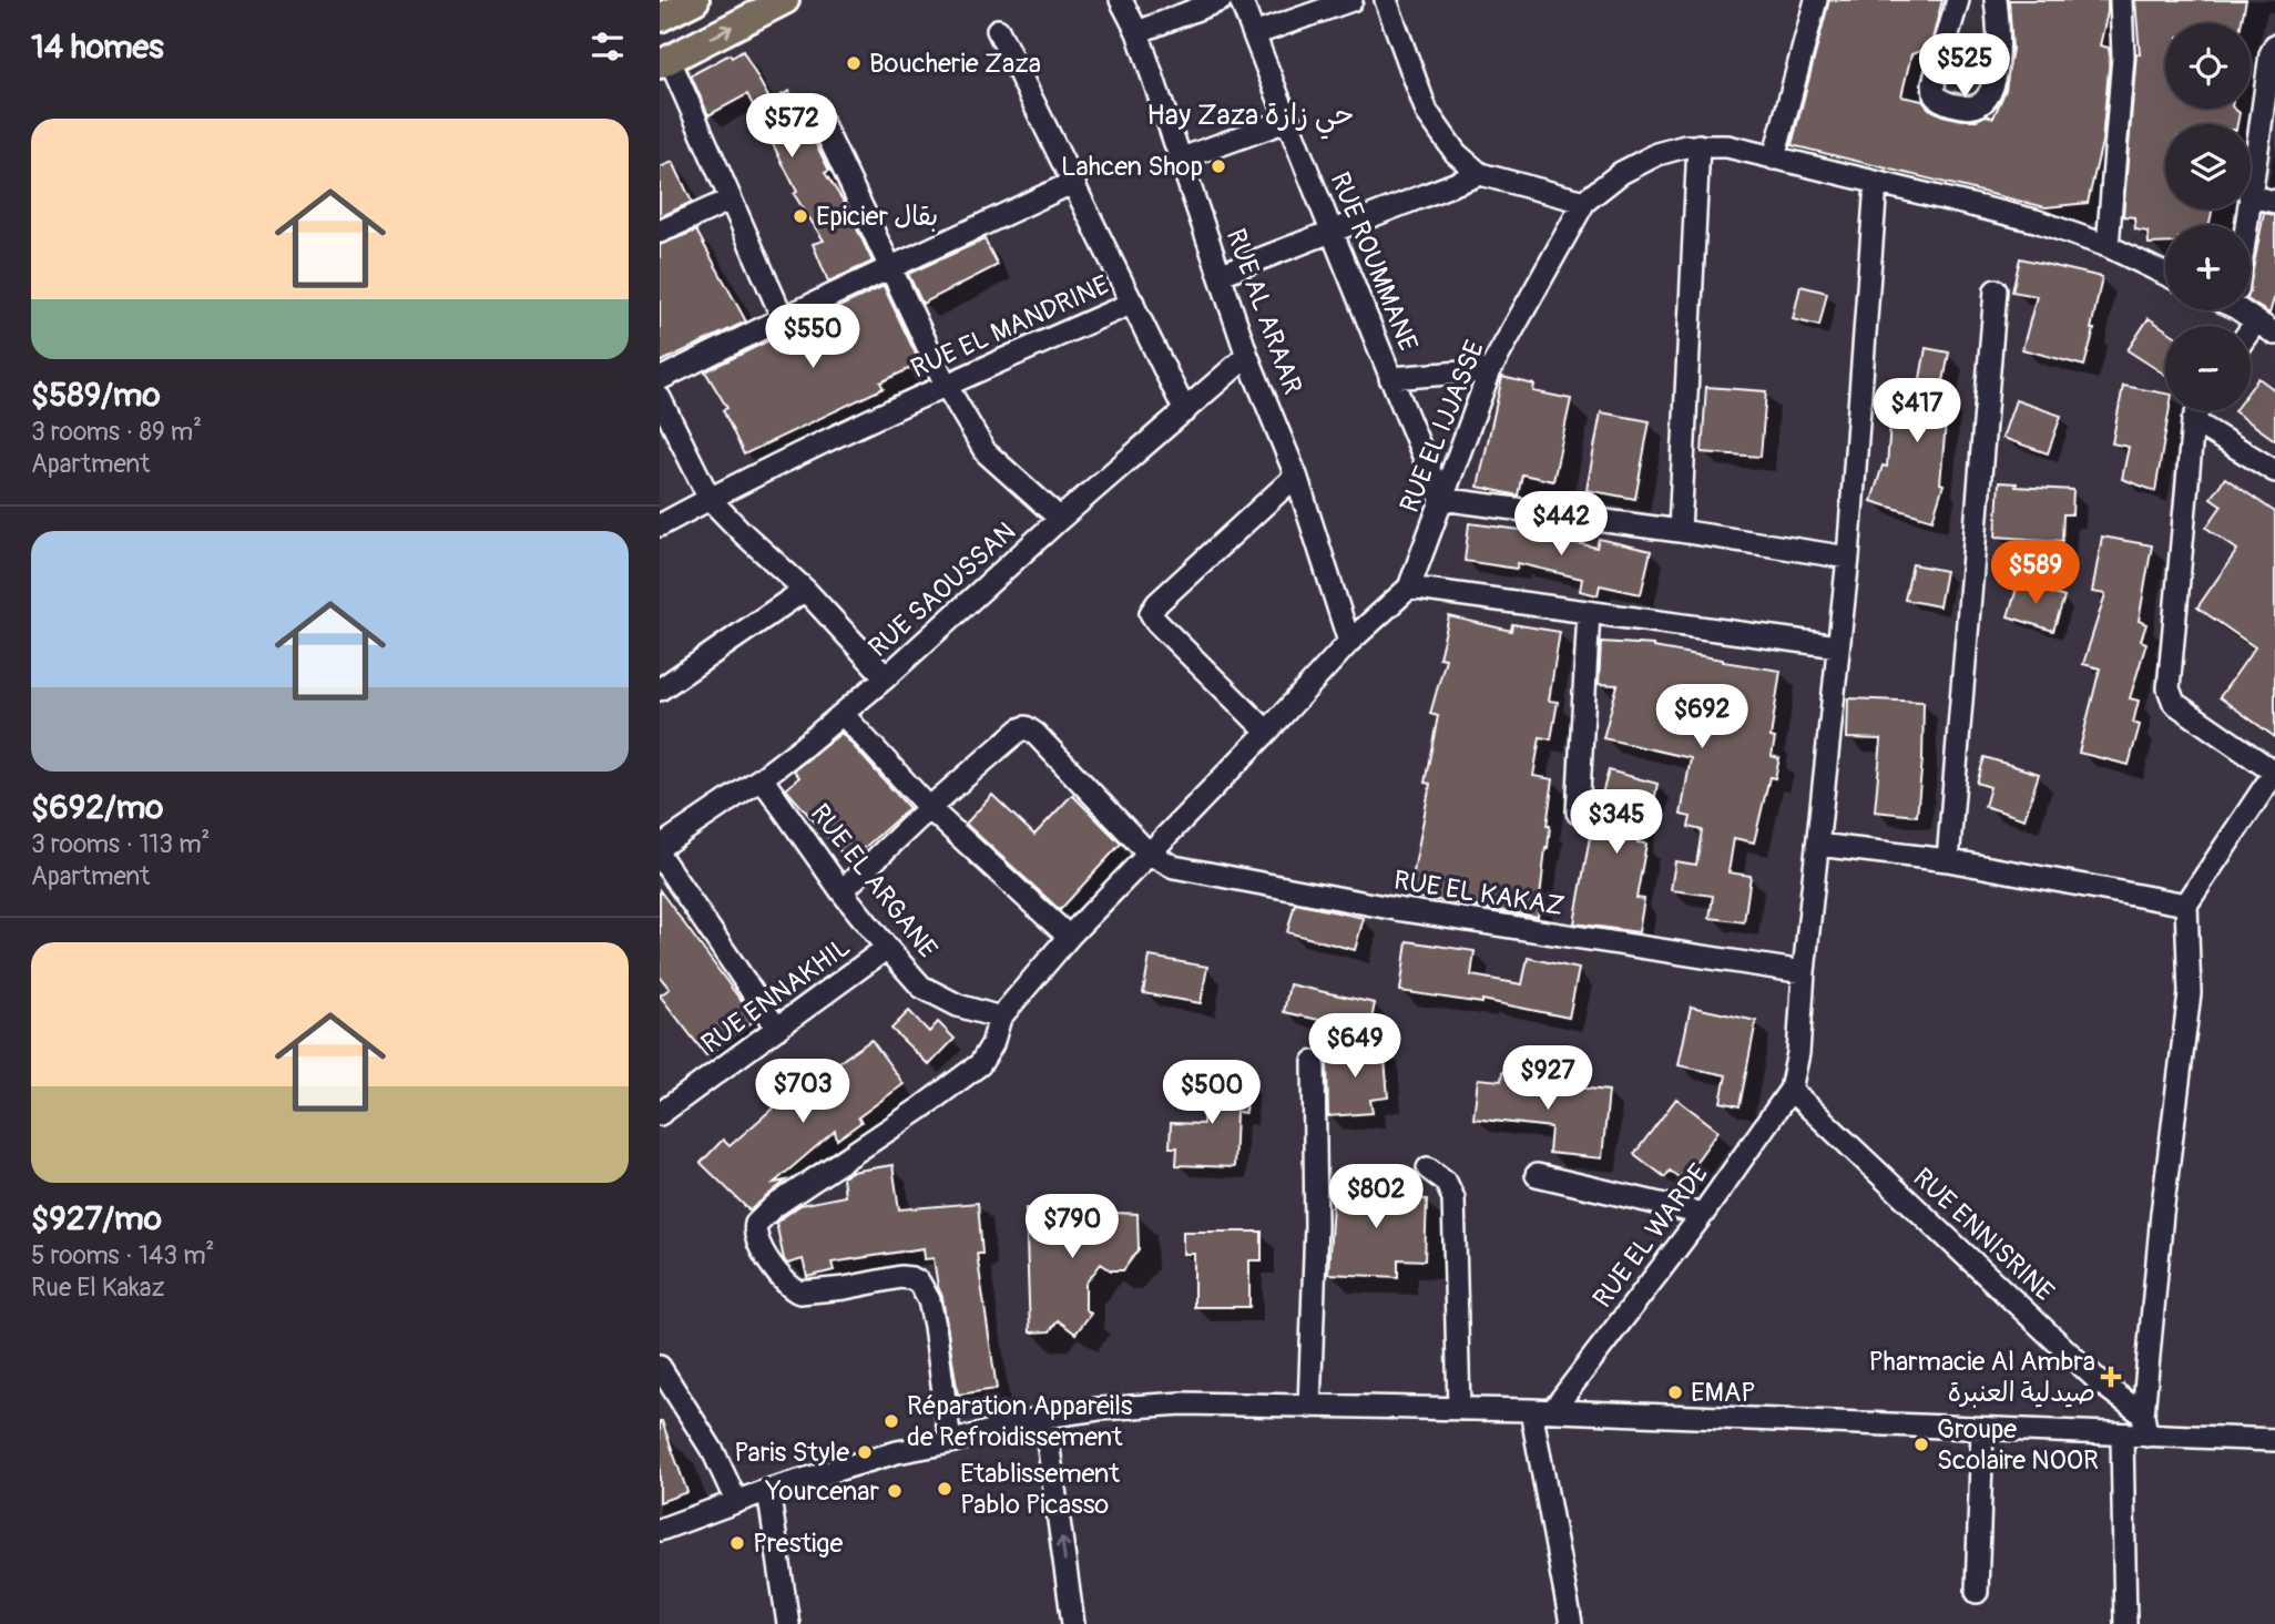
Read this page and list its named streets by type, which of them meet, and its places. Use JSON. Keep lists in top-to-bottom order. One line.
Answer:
{"streets":{"street":["RUE ROUMMANE","RUE AL ARAAR","RUE EL MANDRINE","RUE EL IJJASSE","RUE SAOUSSAN","RUE EL ARGANE","RUE EL KAKAZ","RUE ENNAKHIL","RUE ENNISRINE","RUE EL WARDE"]},"crossings":[["RUE ROUMMANE","RUE EL IJJASSE"],["RUE AL ARAAR","RUE EL IJJASSE"],["RUE AL ARAAR","RUE SAOUSSAN"],["RUE EL IJJASSE","RUE EL ARGANE"],["RUE EL IJJASSE","RUE EL KAKAZ"],["RUE SAOUSSAN","RUE EL ARGANE"],["RUE EL ARGANE","RUE ENNAKHIL"],["RUE ENNISRINE","RUE EL WARDE"]],"districts":["Hay Zaza حي زازة"],"places":{"other":["Boucherie Zaza","Lahcen Shop","Epicier بقال","EMAP","Réparation Appareils de Refroidissement","Groupe Scolaire NOOR","Paris Style","Etablissement Pablo Picasso","Yourcenar","Prestige"],"health":["Pharmacie Al Ambra صيدلية العنبرة"]},"page":{"heading":"14 homes","map_buttons":["+","−"],"price":["$525","$572","$550","$417","$442","$589","$692","$345","$649","$927","$703","$500","$802","$790"],"list":[{"name":"$589/mo","note":"3 rooms · 89 m² · Apartment"},{"name":"$692/mo","note":"3 rooms · 113 m² · Apartment"},{"name":"$927/mo","note":"5 rooms · 143 m² · Rue El Kakaz"}]}}
